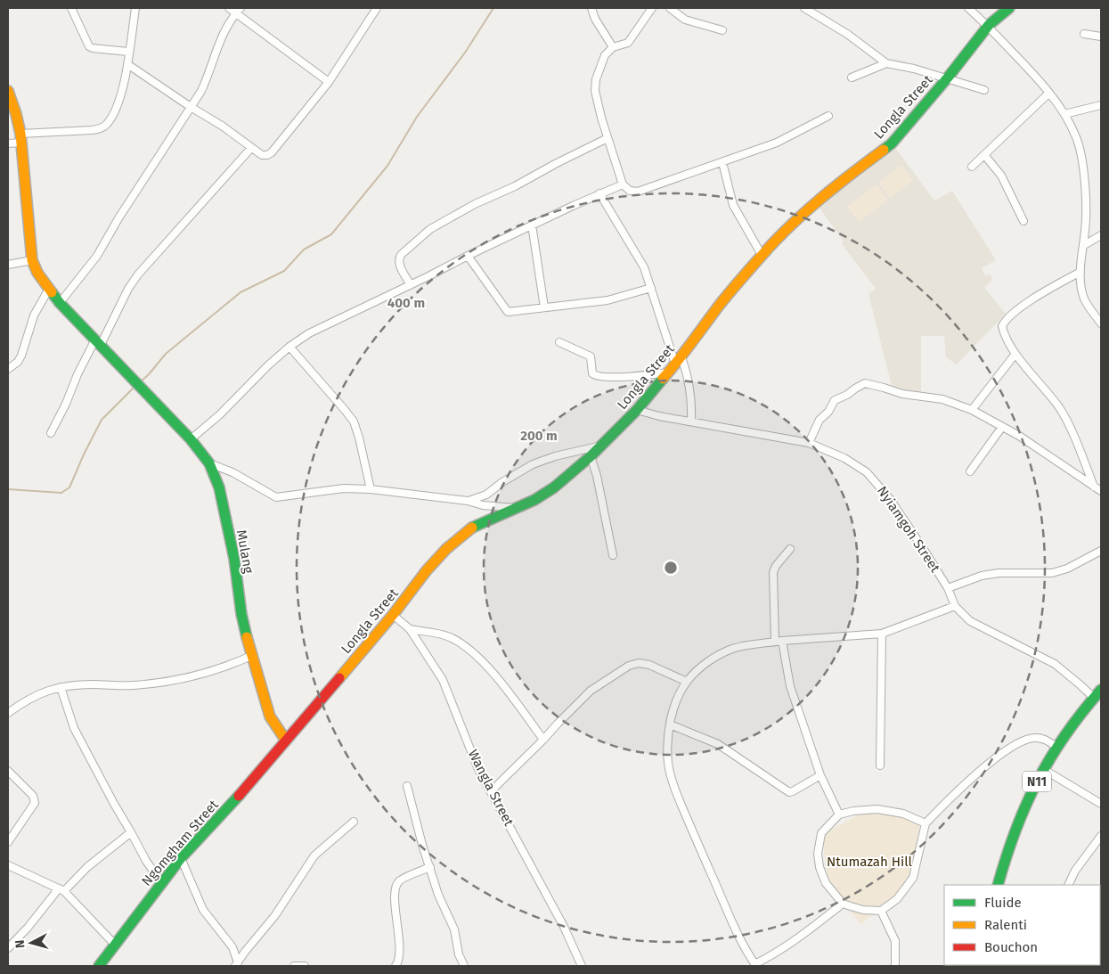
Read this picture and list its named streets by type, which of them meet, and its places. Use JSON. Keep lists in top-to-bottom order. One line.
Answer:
{"streets":{"main road":["Longla Street","Mulang","N11","Ngomgham Street"],"street":["Nyiamgoh Street","Wangla Street"]},"crossings":[["Longla Street","Nyiamgoh Street"],["Longla Street","Mulang"],["Longla Street","Wangla Street"],["Longla Street","Ngomgham Street"],["Nyiamgoh Street","N11"],["Mulang","Ngomgham Street"]],"parks":["Ntumazah Hill"],"legend":["Fluide","Ralenti","Bouchon"],"north":"left","rings":["400 m","200 m"]}
